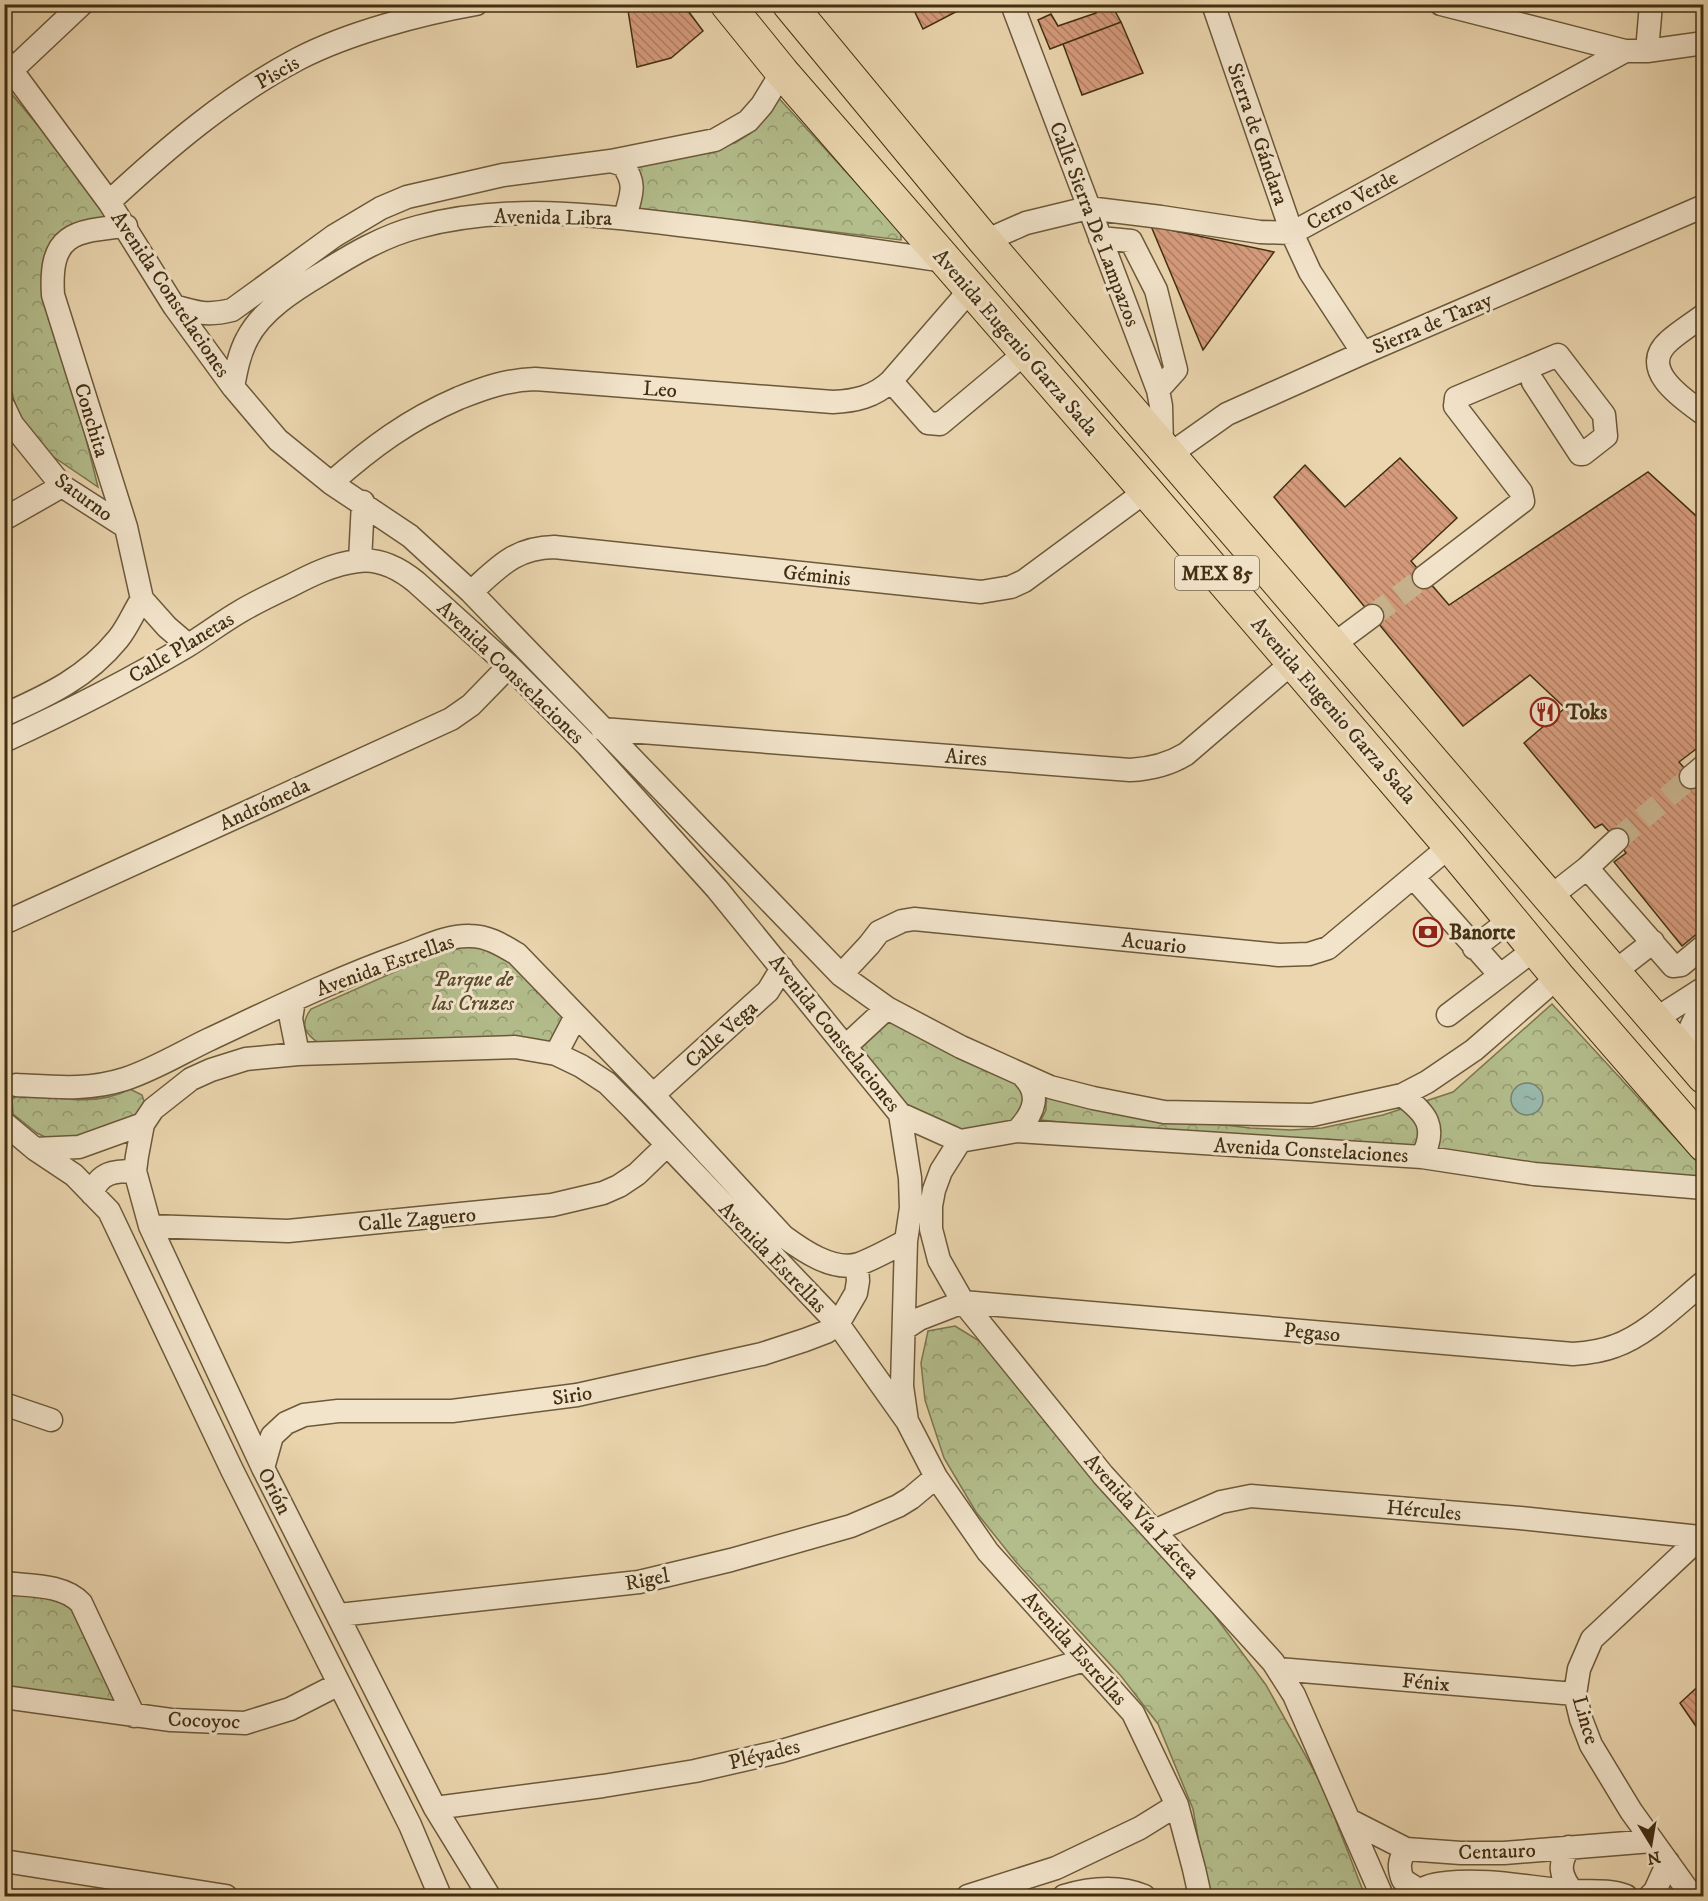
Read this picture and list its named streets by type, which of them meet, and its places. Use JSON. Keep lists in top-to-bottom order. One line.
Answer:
{"streets":{"highway":["Avenida Eugenio Garza Sada","MEX 85"],"street":["Piscis","Sierra de Gándara","Cerro Verde","Avenida Libra","Calle Sierra De Lampazos","Avenida Constelaciones","Sierra de Taray","Leo","Conchita","Saturno","Géminis","Calle Planetas","Aires","Andrómeda","Acuario","Avenida Estrellas","Calle Vega","Calle Zaguero","Pegaso","Sirio","Orión","Hércules","Avenida Vía Láctea","Rigel","Fénix","Cocoyoc","Lince","Pléyades","Centauro"]},"crossings":[["Piscis","Avenida Constelaciones"],["Sierra de Gándara","Cerro Verde"],["Sierra de Gándara","Sierra de Taray"],["Cerro Verde","Calle Sierra De Lampazos"],["Cerro Verde","Avenida Eugenio Garza Sada"],["Avenida Libra","Avenida Constelaciones"],["Avenida Libra","Avenida Eugenio Garza Sada"],["Calle Sierra De Lampazos","Sierra de Taray"],["Calle Sierra De Lampazos","Avenida Eugenio Garza Sada"],["Avenida Constelaciones","Avenida Eugenio Garza Sada"],["Avenida Constelaciones","Leo"],["Avenida Constelaciones","Conchita"],["Avenida Constelaciones","Géminis"],["Avenida Constelaciones","Calle Planetas"],["Avenida Constelaciones","Aires"],["Avenida Constelaciones","Andrómeda"],["Avenida Constelaciones","Acuario"],["Avenida Constelaciones","Calle Vega"],["Avenida Constelaciones","Avenida Vía Láctea"],["Sierra de Taray","Avenida Eugenio Garza Sada"],["Avenida Eugenio Garza Sada","Leo"],["Avenida Eugenio Garza Sada","Géminis"],["Avenida Eugenio Garza Sada","Aires"],["Avenida Eugenio Garza Sada","Acuario"],["Conchita","Saturno"],["Conchita","Calle Planetas"],["Avenida Estrellas","Calle Vega"],["Avenida Estrellas","Calle Zaguero"],["Avenida Estrellas","Pegaso"],["Avenida Estrellas","Sirio"],["Avenida Estrellas","Orión"],["Avenida Estrellas","Rigel"],["Avenida Estrellas","Pléyades"],["Calle Zaguero","Orión"],["Pegaso","Avenida Vía Láctea"],["Sirio","Orión"],["Orión","Rigel"],["Orión","Cocoyoc"],["Orión","Pléyades"],["Hércules","Avenida Vía Láctea"],["Hércules","Lince"],["Avenida Vía Láctea","Fénix"],["Avenida Vía Láctea","Centauro"],["Fénix","Lince"],["Lince","Centauro"]],"parks":["Parque de las Cruzes"],"places":{"restaurant":["Toks"],"bank":["Banorte"]},"north":"bottom"}
